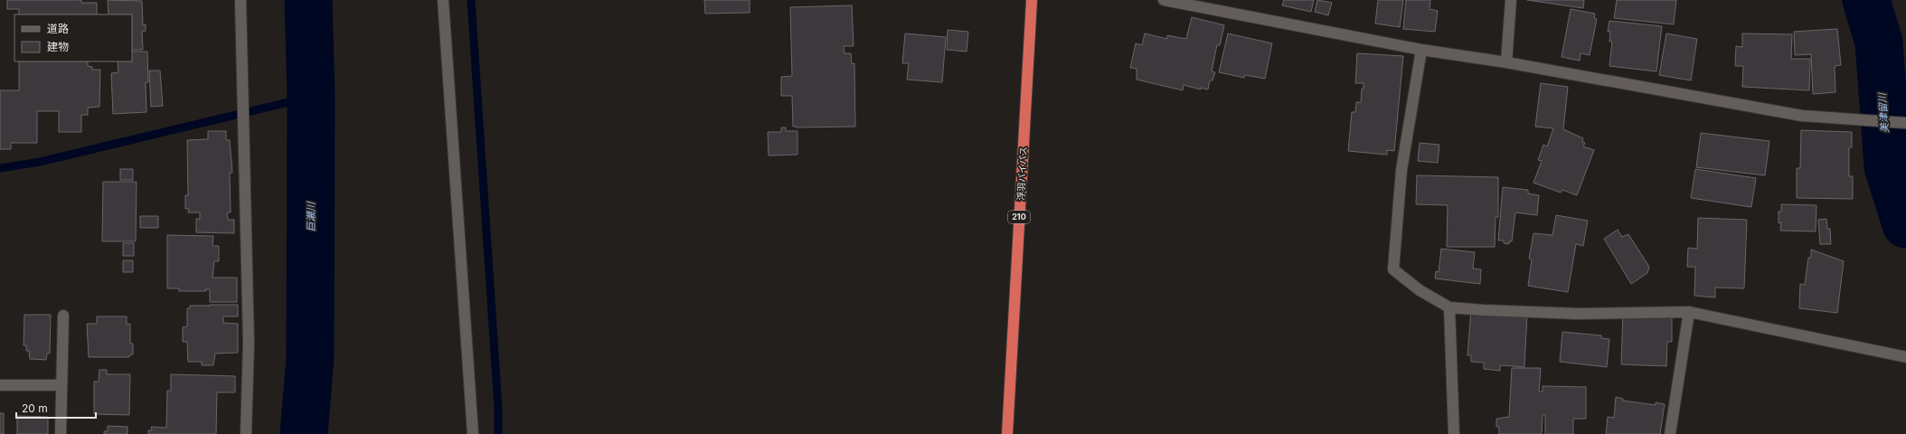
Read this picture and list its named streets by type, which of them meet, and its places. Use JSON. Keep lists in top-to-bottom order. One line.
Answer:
{"streets":{"highway":["浮羽バイパス","210"]},"water":["美津留川","巨瀬川"],"legend":["道路","建物"],"scale_bar":"20 m"}
